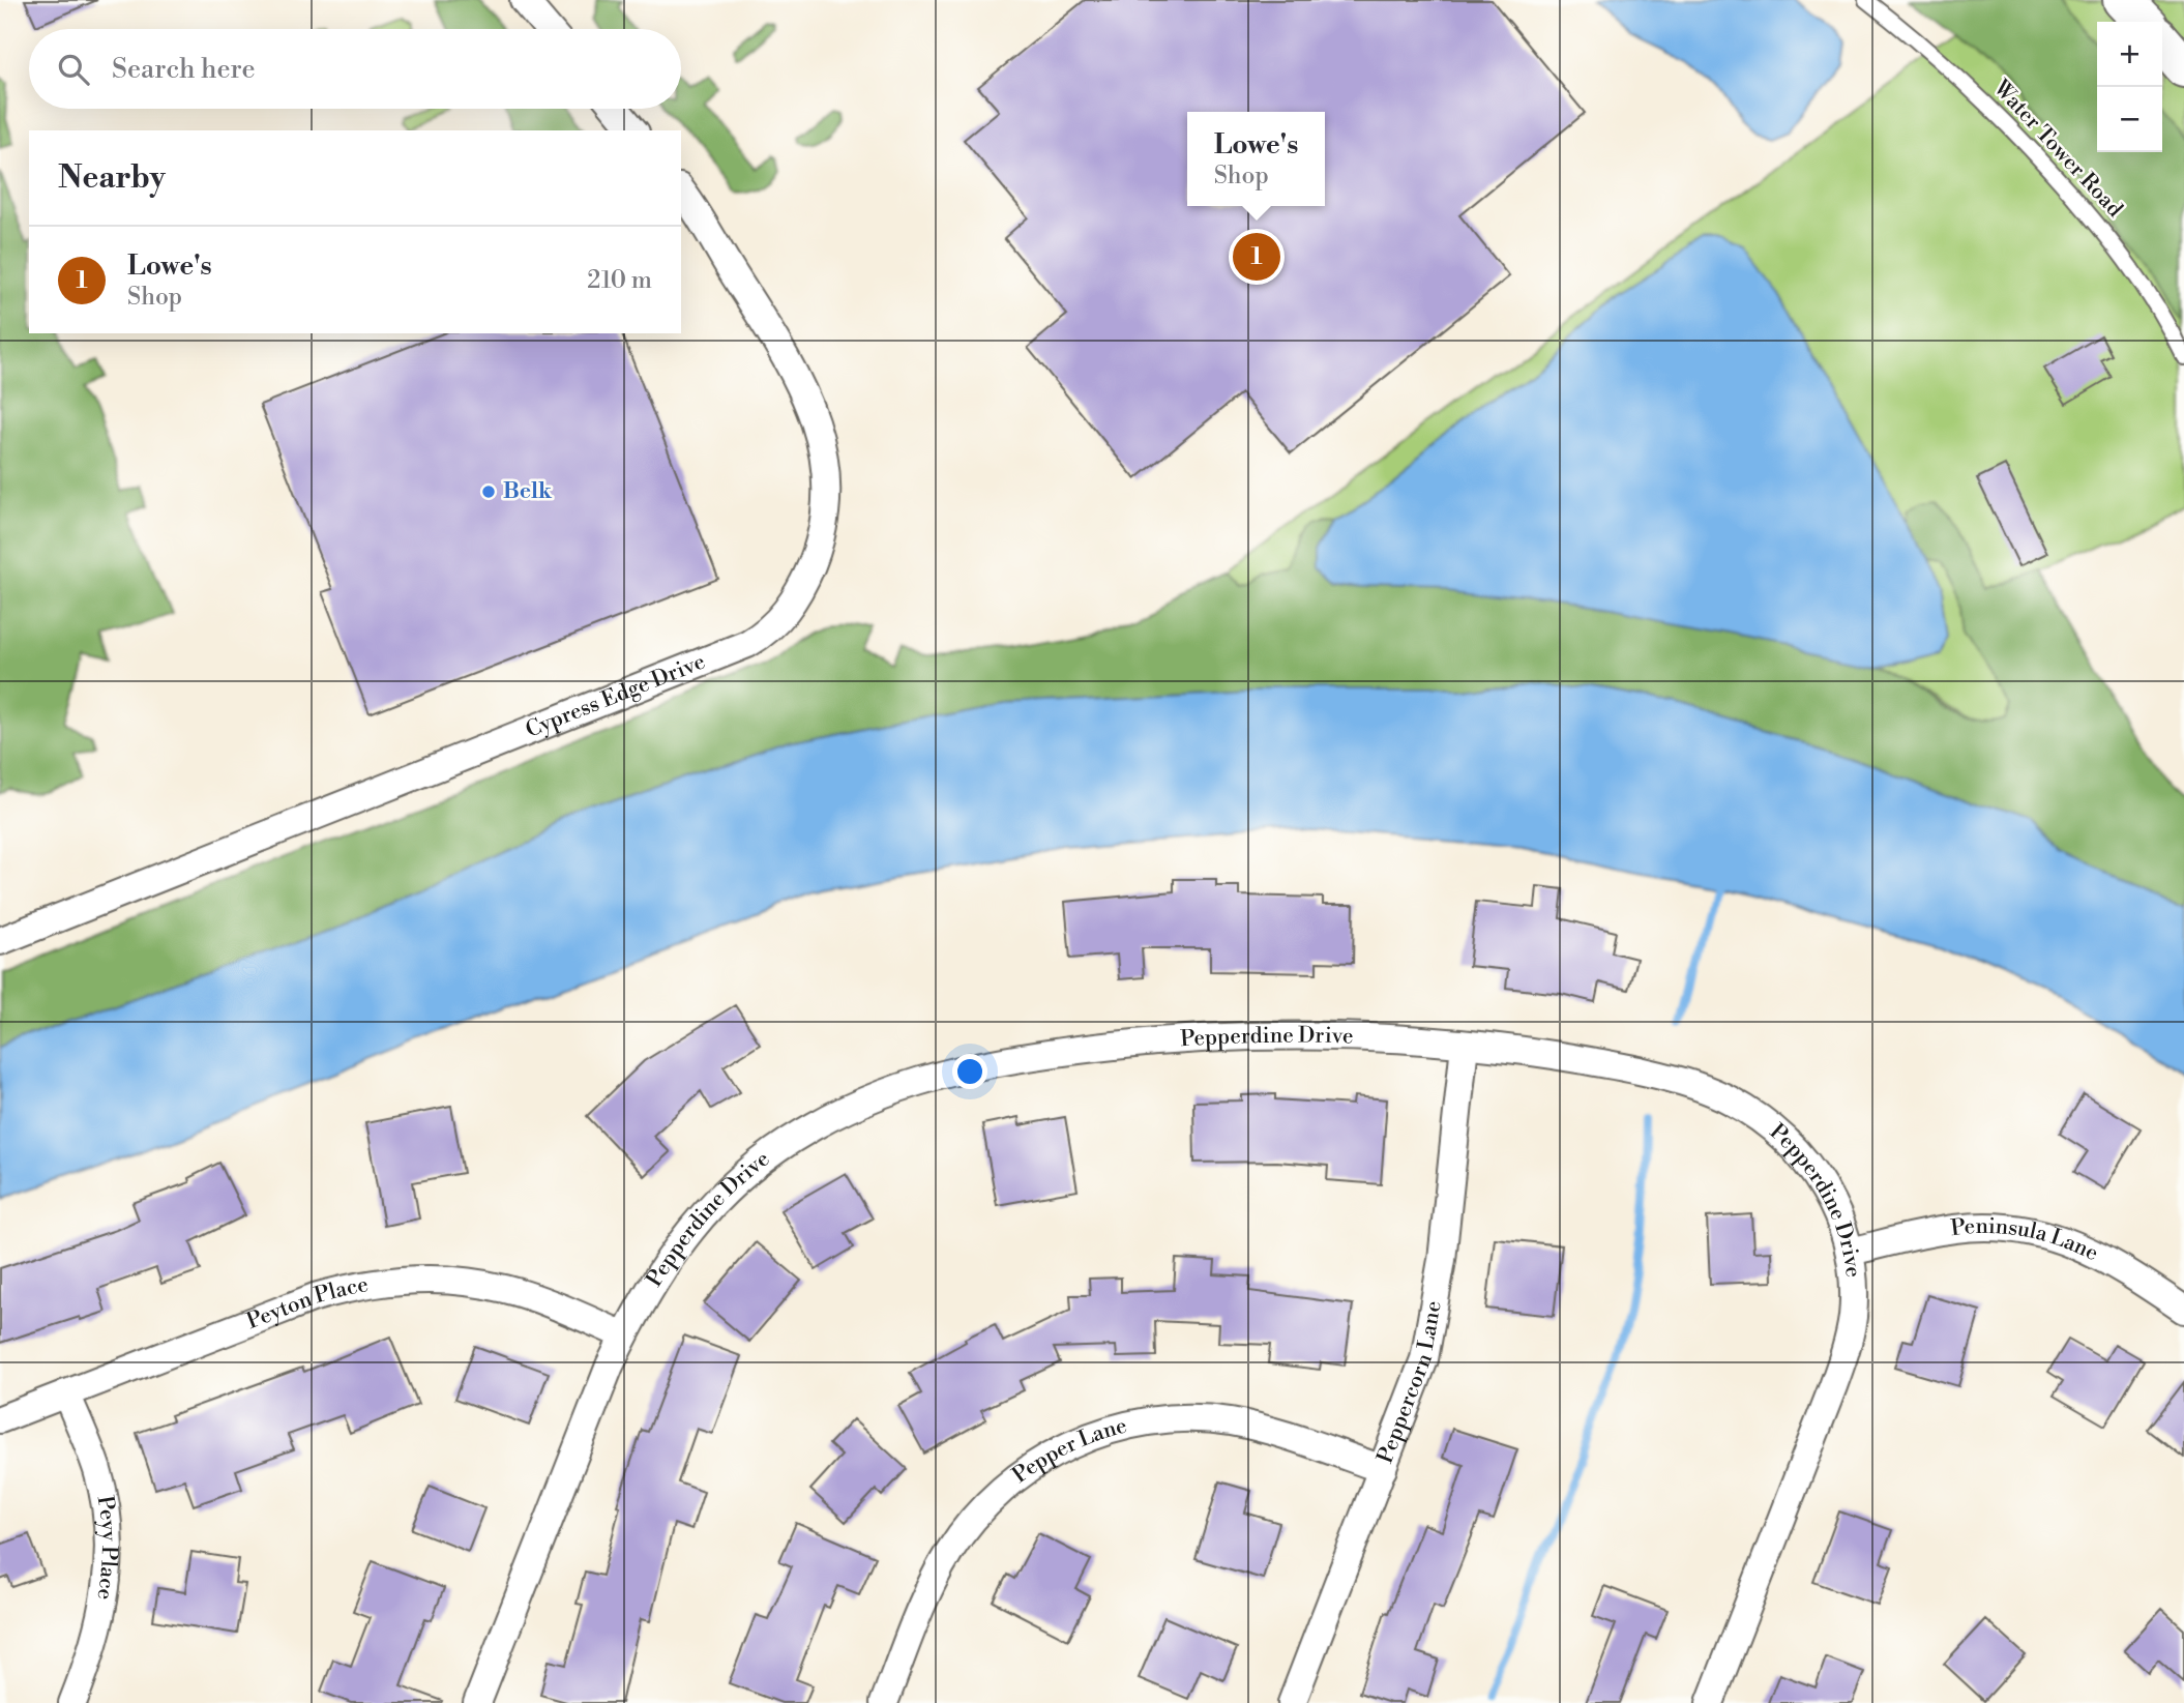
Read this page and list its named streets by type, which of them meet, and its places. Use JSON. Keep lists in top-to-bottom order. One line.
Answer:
{"streets":{"street":["Cypress Edge Drive","Pepperdine Drive","Peninsula Lane","Peyton Place","Peppercorn Lane","Pepper Lane","Peyy Place"],"lane":["Water Tower Road"]},"crossings":[["Pepperdine Drive","Peninsula Lane"],["Pepperdine Drive","Peyton Place"],["Pepperdine Drive","Peppercorn Lane"],["Peyton Place","Peyy Place"],["Peppercorn Lane","Pepper Lane"]],"places":["Belk"],"page":{"map_buttons":["+","−"],"search":"Search here","popup":["Lowe's","Shop"],"heading":"Nearby","list":[{"mark":"1","name":"Lowe's","note":"Shop","value":"210 m"}],"pins":"1"}}
